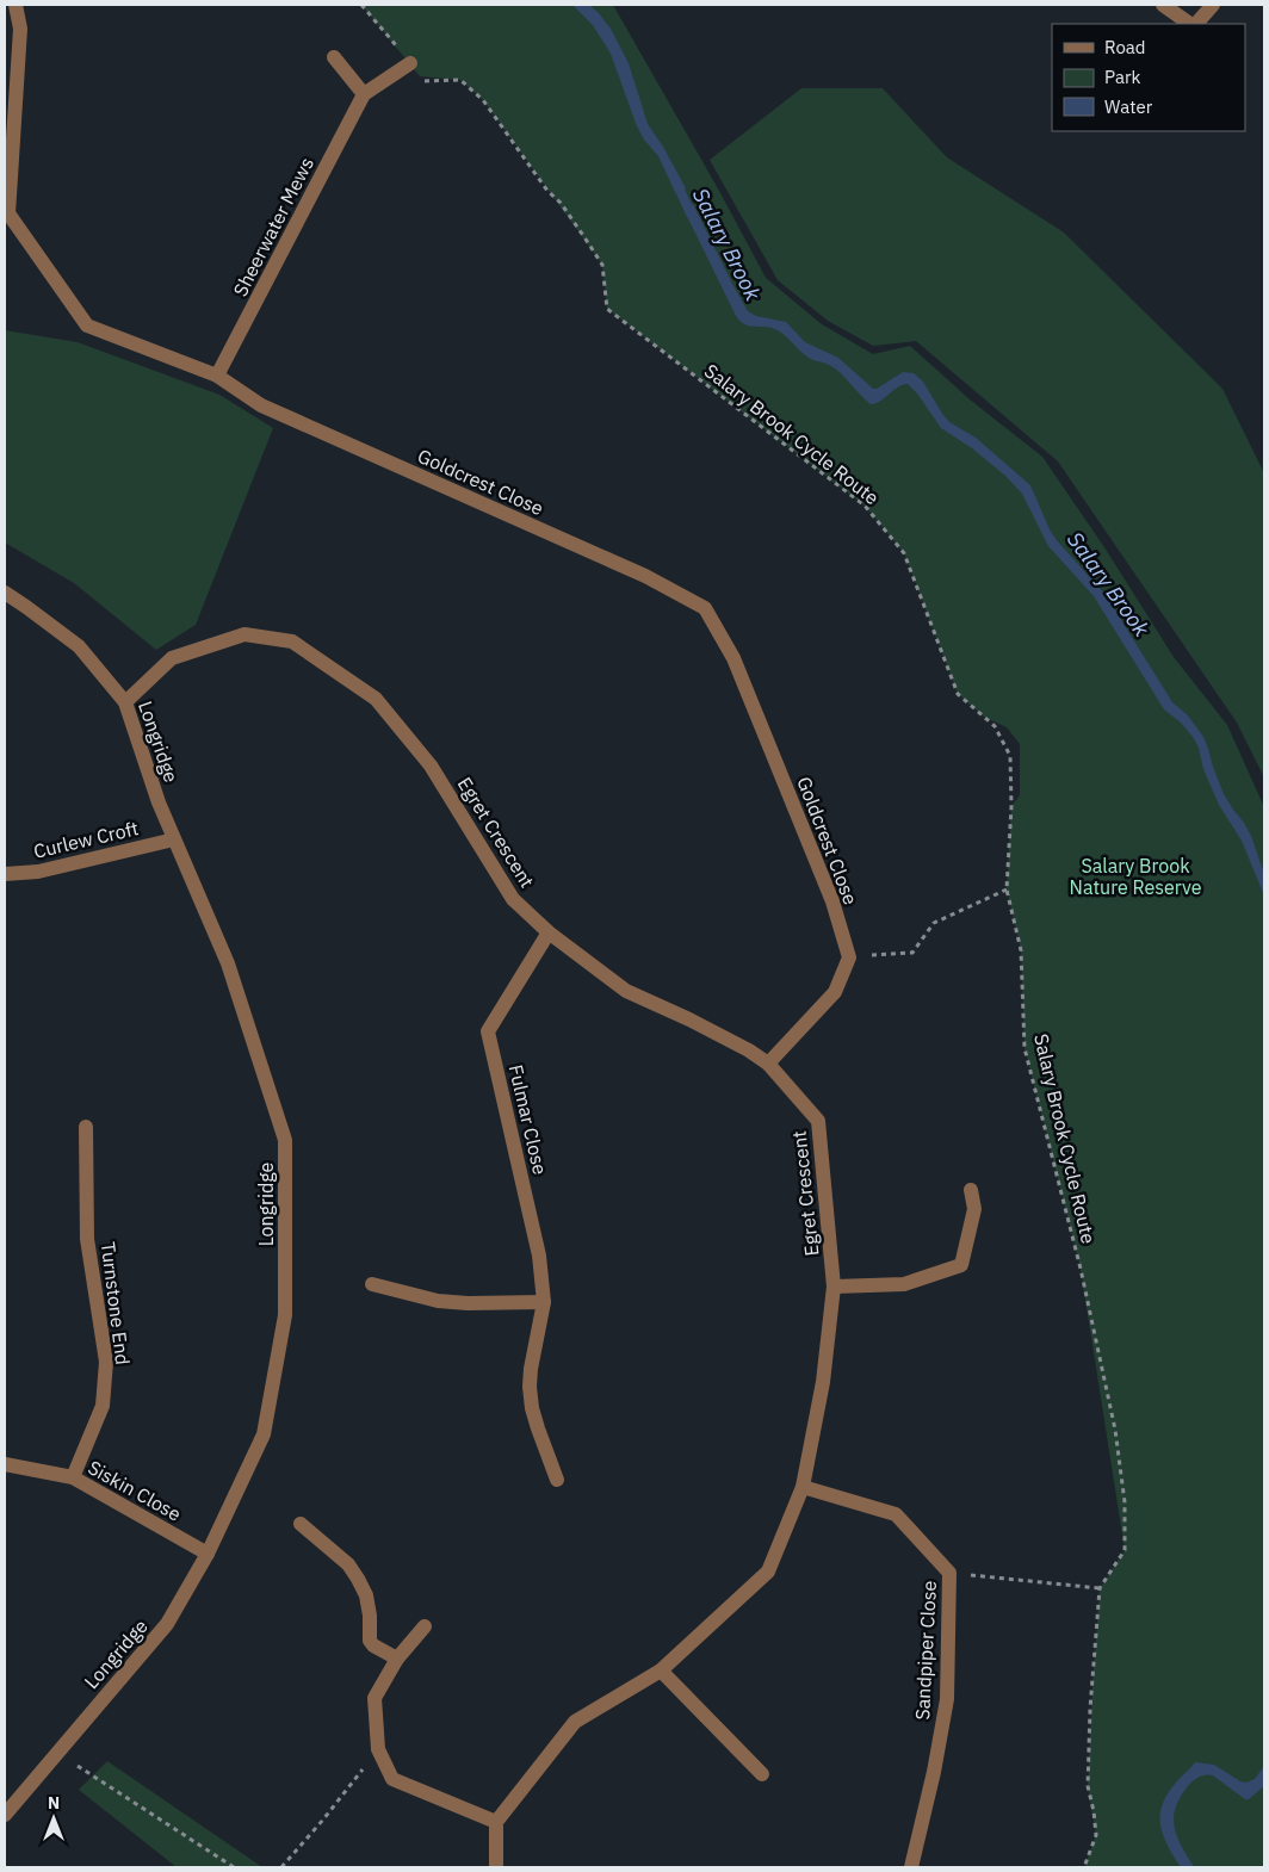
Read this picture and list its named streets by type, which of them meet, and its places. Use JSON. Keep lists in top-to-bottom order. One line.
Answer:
{"streets":{"street":["Sheerwater Mews","Goldcrest Close","Longridge","Egret Crescent","Curlew Croft","Fulmar Close","Turnstone End","Siskin Close","Sandpiper Close"],"path":["Salary Brook Cycle Route"]},"crossings":[["Sheerwater Mews","Salary Brook Cycle Route"],["Sheerwater Mews","Goldcrest Close"],["Longridge","Egret Crescent"],["Longridge","Curlew Croft"],["Longridge","Siskin Close"],["Egret Crescent","Fulmar Close"],["Egret Crescent","Sandpiper Close"],["Turnstone End","Siskin Close"]],"water":["Salary Brook"],"parks":["Salary Brook Nature Reserve"],"legend":["Road","Park","Water"],"north":"top"}
